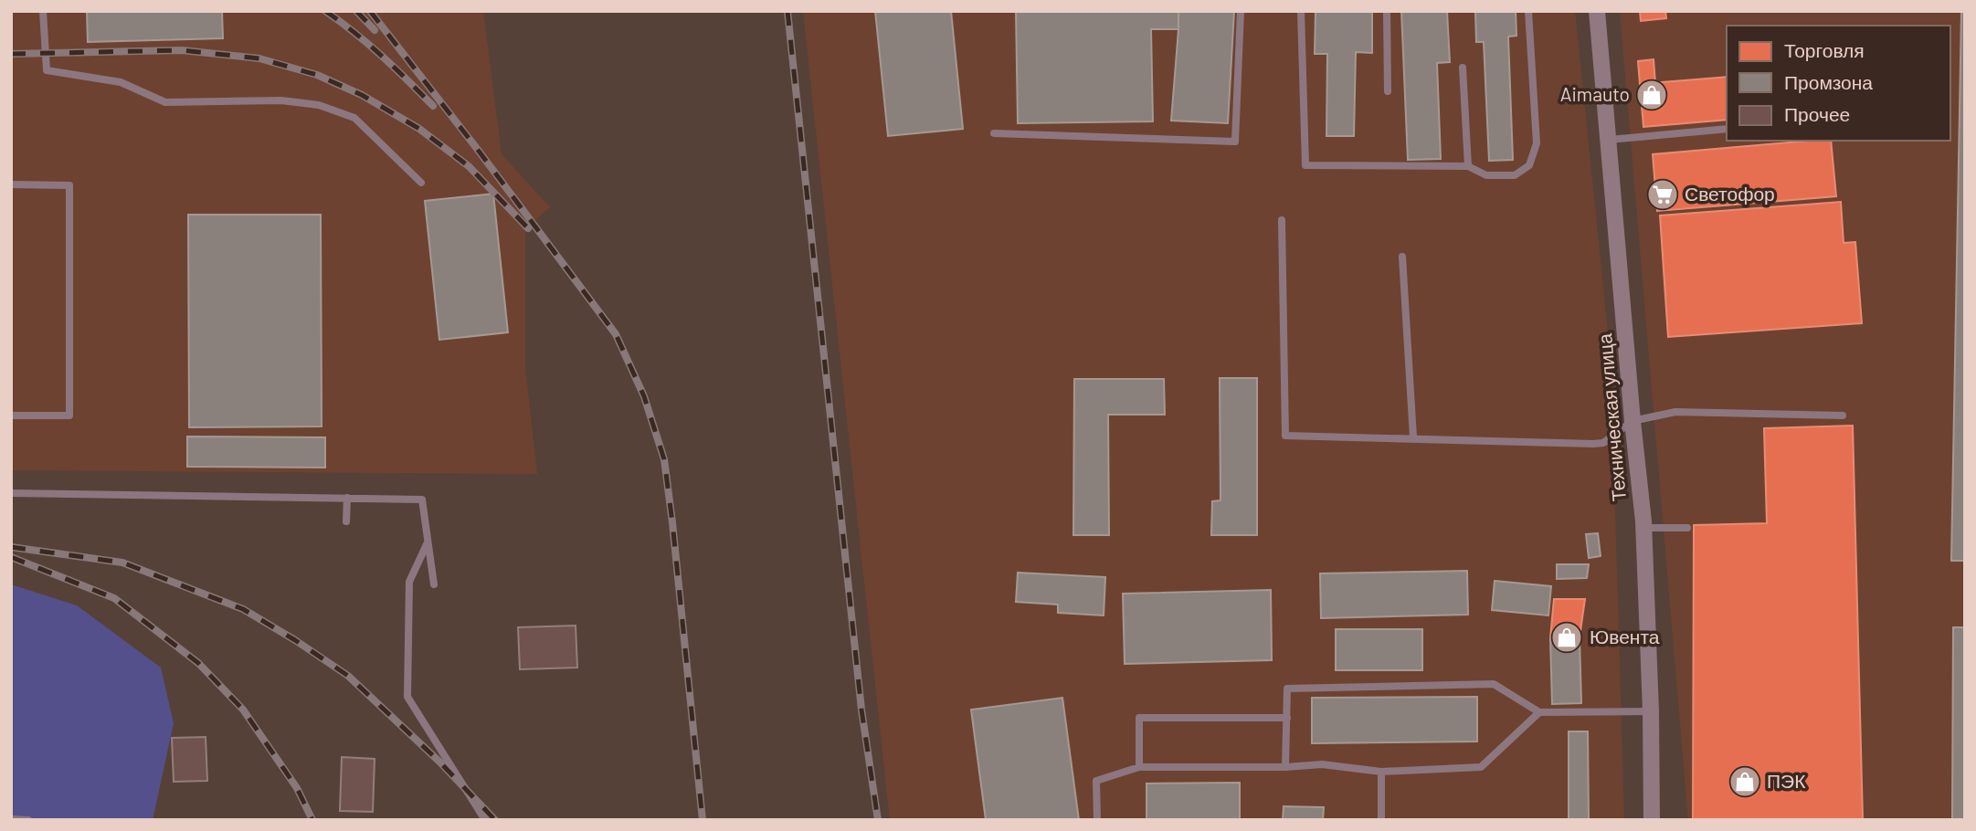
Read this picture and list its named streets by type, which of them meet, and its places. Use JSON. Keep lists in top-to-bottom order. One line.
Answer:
{"streets":{"main road":["Техническая улица"]},"places":{"shop":["Aimauto","Ювента","ПЭК"],"supermarket":["Светофор"]},"legend":["Торговля","Промзона","Прочее"]}
